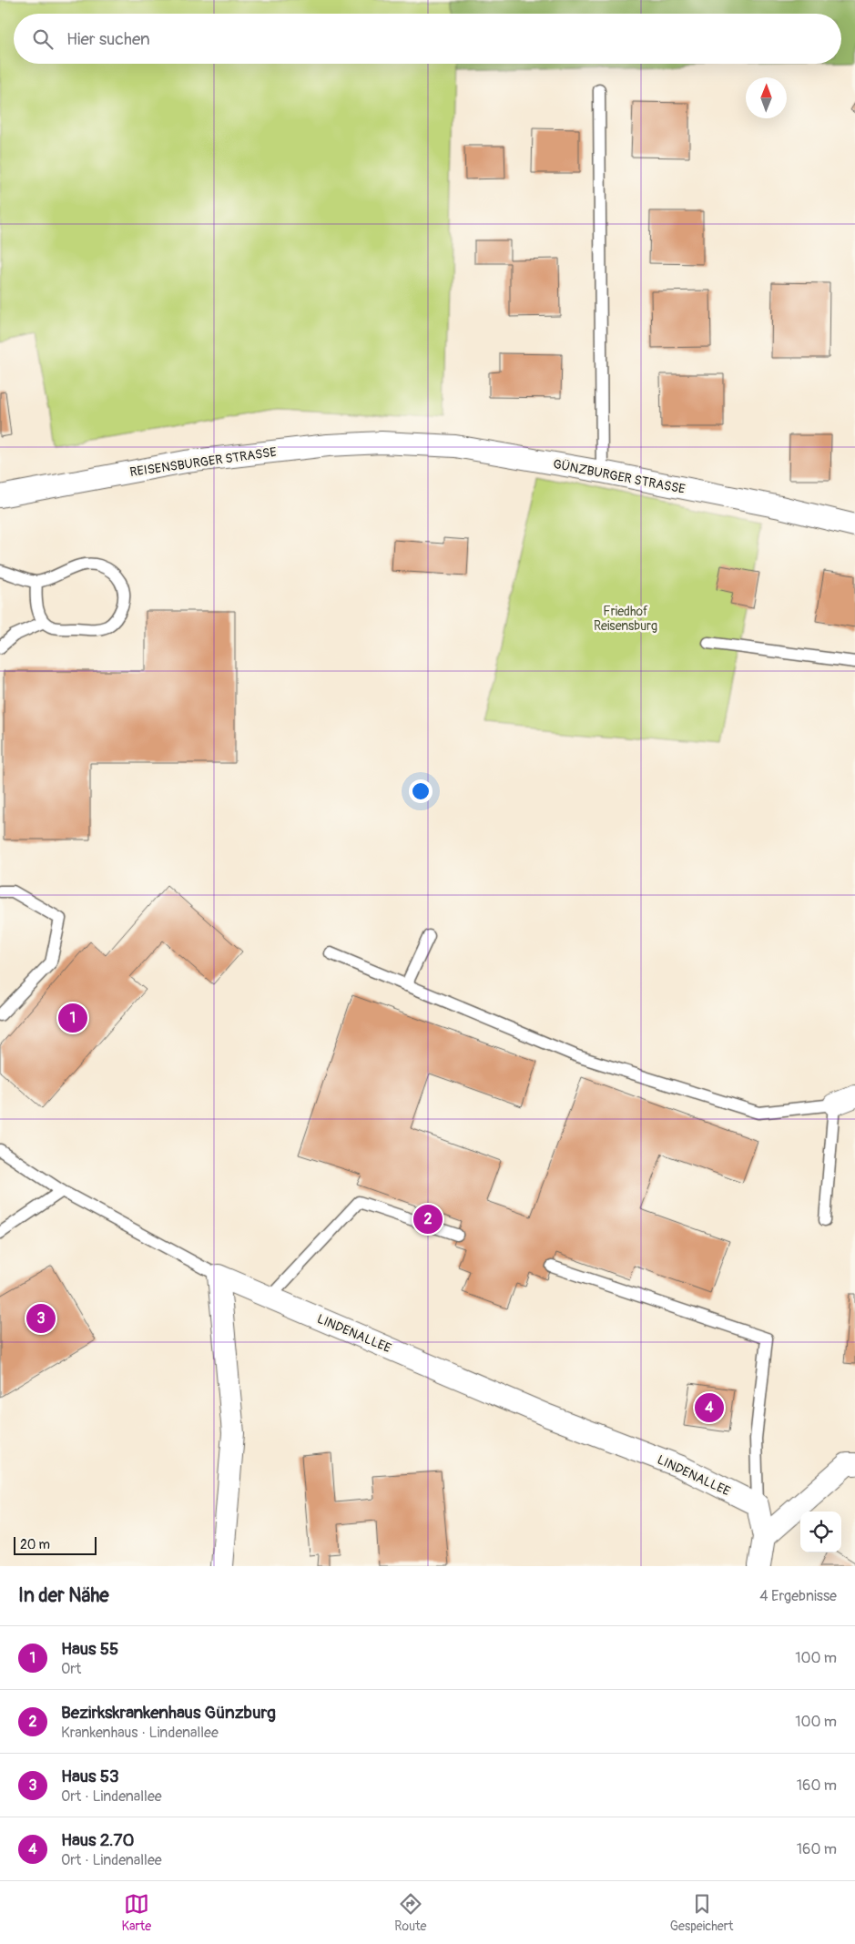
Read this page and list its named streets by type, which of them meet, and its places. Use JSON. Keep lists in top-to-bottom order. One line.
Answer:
{"streets":{"street":["REISENSBURGER STRASSE","GÜNZBURGER STRASSE","LINDENALLEE"]},"crossings":[["REISENSBURGER STRASSE","GÜNZBURGER STRASSE"]],"parks":["Friedhof Reisensburg"],"scale_bar":"20 m","north":"top","page":{"search":"Hier suchen","pins":["1","2","3","4"],"scale":"20 m","heading":["In der Nähe","4 Ergebnisse"],"list":[{"mark":"1","name":"Haus 55","note":"Ort","value":"100 m"},{"mark":"2","name":"Bezirkskrankenhaus Günzburg","note":"Krankenhaus · Lindenallee","value":"100 m"},{"mark":"3","name":"Haus 53","note":"Ort · Lindenallee","value":"160 m"},{"mark":"4","name":"Haus 2.70","note":"Ort · Lindenallee","value":"160 m"}],"nav":["Karte","Route","Gespeichert"]}}
